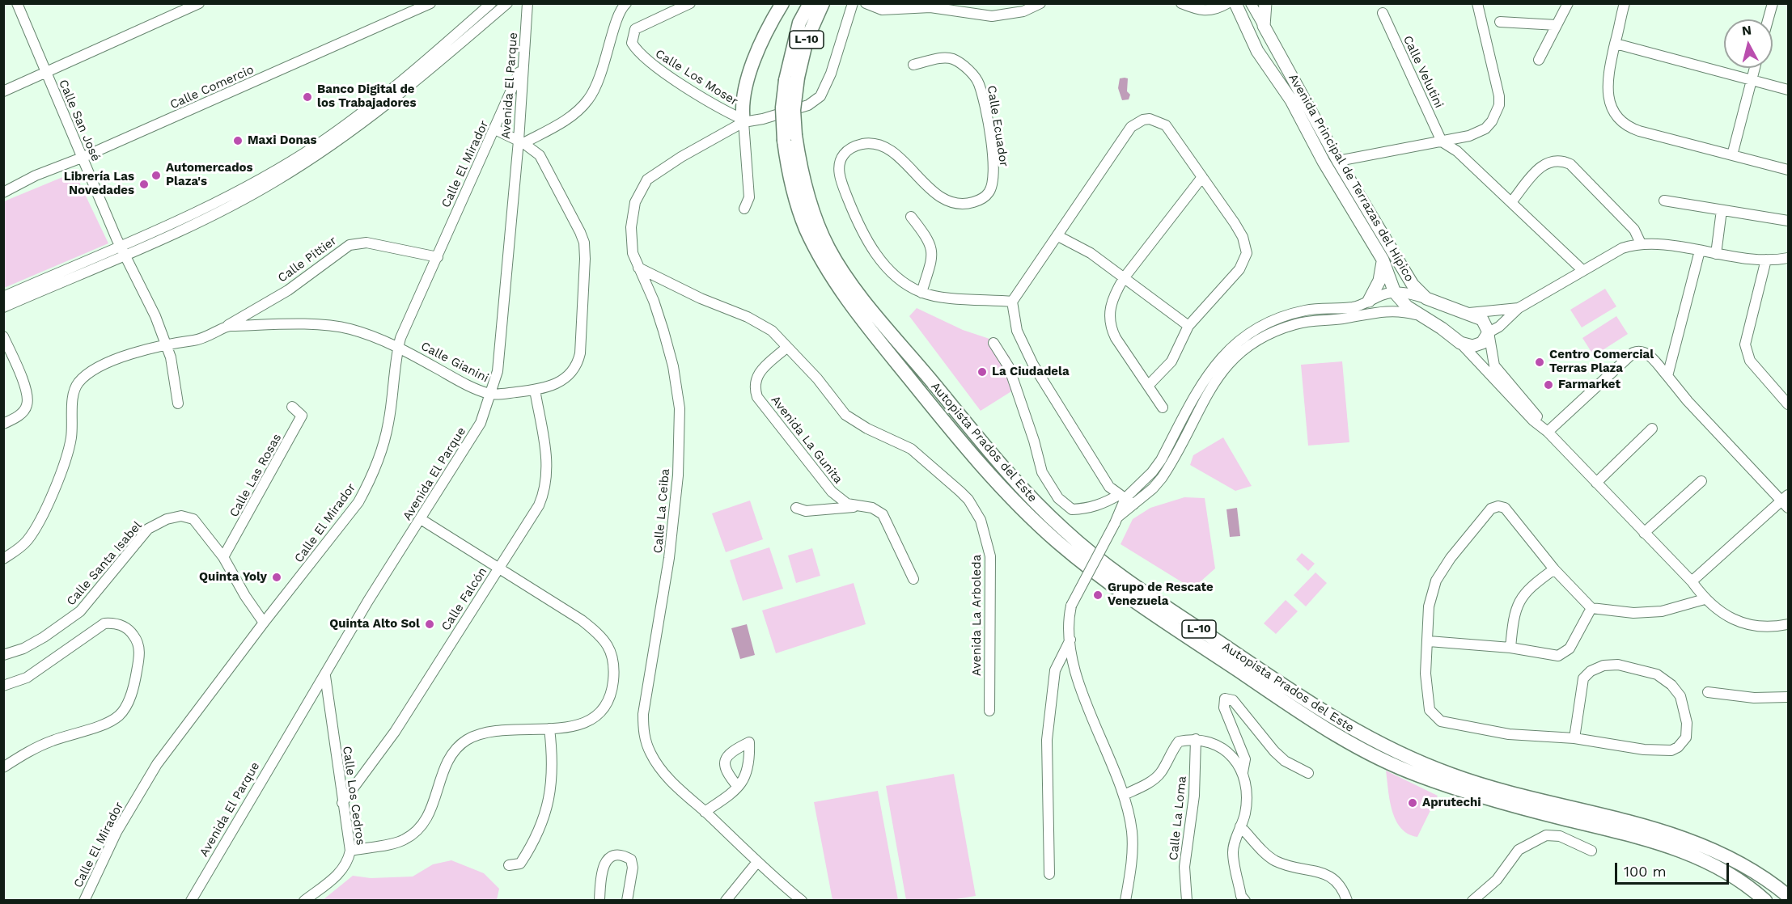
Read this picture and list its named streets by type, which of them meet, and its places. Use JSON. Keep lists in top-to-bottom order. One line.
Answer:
{"streets":{"highway":["L-10","Autopista Prados del Este"],"main road":["Avenida Principal de Terrazas del Hípico"],"street":["Calle Velutini","Calle Los Moser","Avenida El Parque","Calle Comercio","Calle San José","Calle Ecuador","Calle El Mirador","Calle Pittier","Calle Gianini","Avenida La Gunita","Calle Las Rosas","Calle La Ceiba","Calle Santa Isabel","Calle Falcón","Avenida La Arboleda","Calle Los Cedros","Calle La Loma"]},"crossings":[["Calle Los Moser","Calle La Ceiba"],["Avenida El Parque","Calle El Mirador"],["Avenida El Parque","Calle Gianini"],["Avenida El Parque","Calle Los Cedros"],["Calle Comercio","Calle San José"],["Calle El Mirador","Calle Pittier"],["Calle El Mirador","Calle Gianini"],["Calle El Mirador","Calle Santa Isabel"],["Calle Pittier","Calle Gianini"],["Calle Gianini","Calle Falcón"],["Avenida La Gunita","Avenida La Arboleda"],["Calle Las Rosas","Calle Santa Isabel"],["Calle La Ceiba","Avenida La Arboleda"],["Calle Falcón","Calle Los Cedros"]],"places":["Banco Digital de los Trabajadores","Maxi Donas","Automercados Plaza's","Librería Las Novedades","Centro Comercial Terras Plaza","La Ciudadela","Farmarket","Quinta Yoly","Grupo de Rescate Venezuela","Quinta Alto Sol","Aprutechi"],"scale_bar":"100 m","north":"top"}
